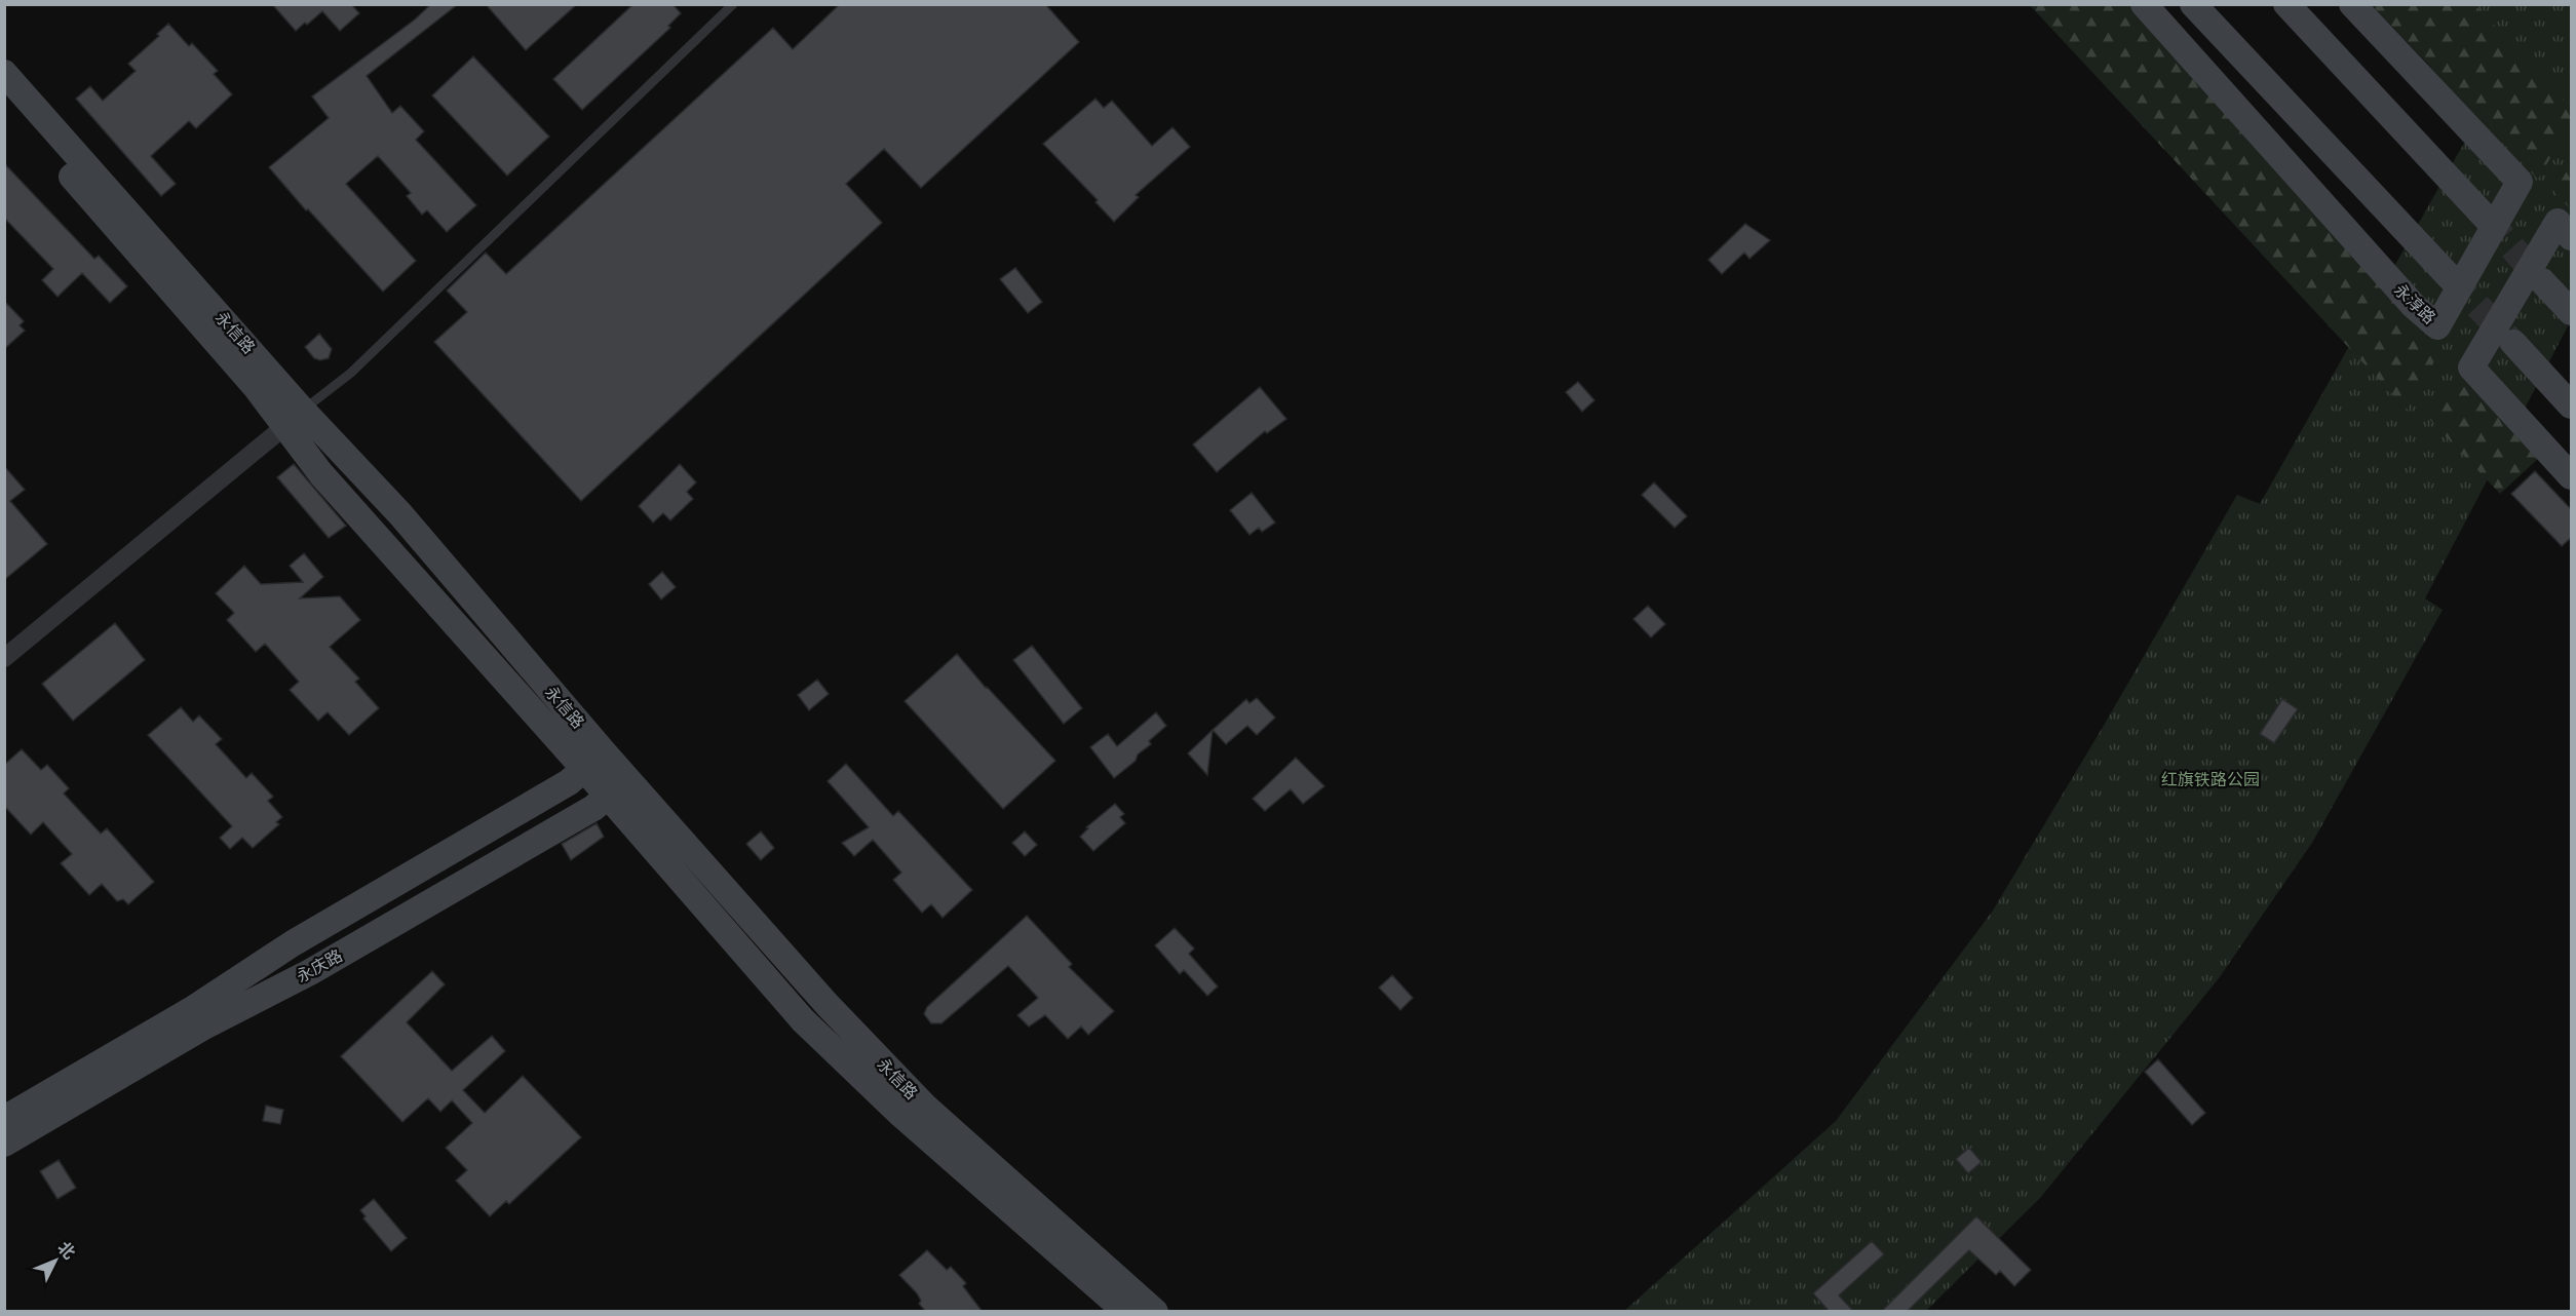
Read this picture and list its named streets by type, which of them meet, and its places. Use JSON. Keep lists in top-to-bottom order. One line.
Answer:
{"streets":{"street":["永淳路","永信路","永庆路"]},"crossings":[["永信路","永庆路"]],"parks":["红旗铁路公园"],"north":"top right"}
